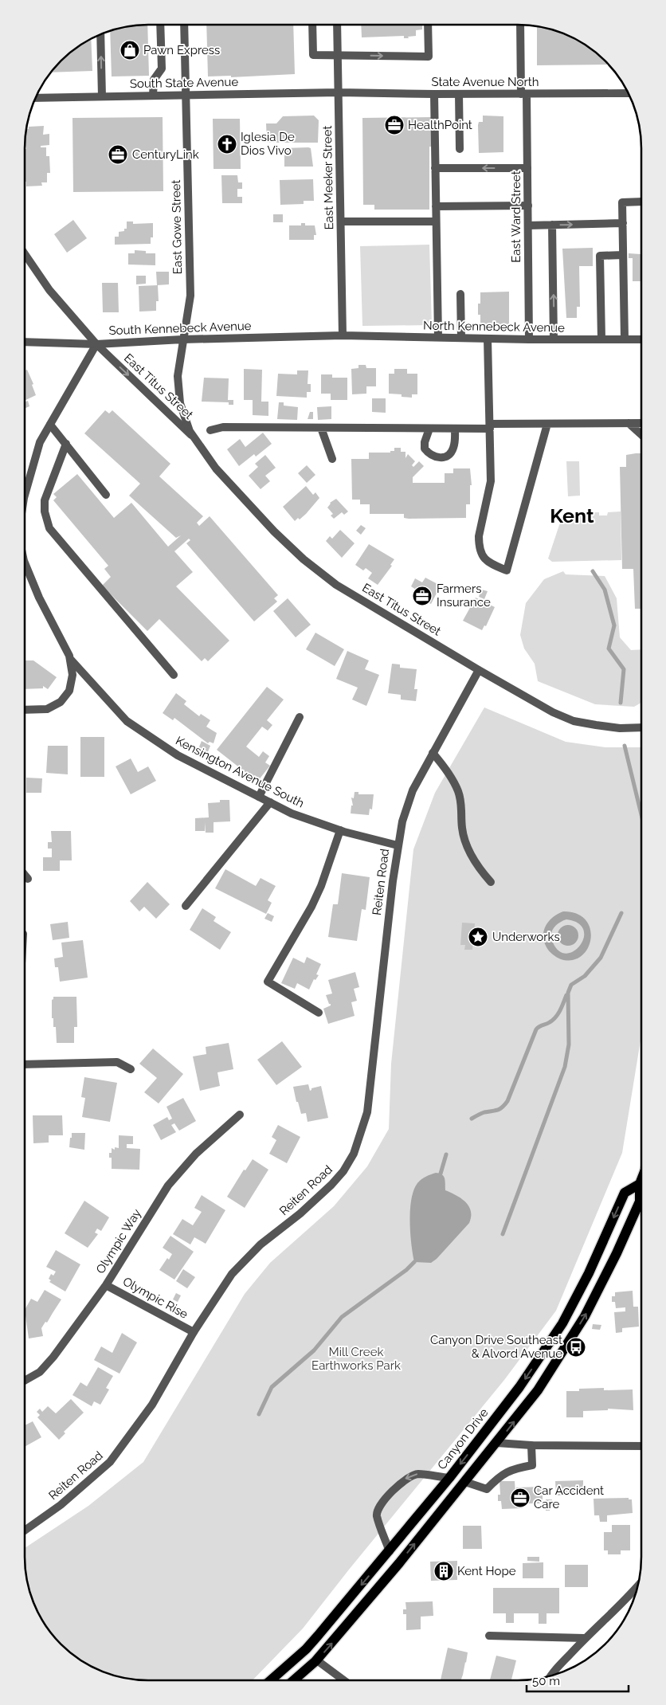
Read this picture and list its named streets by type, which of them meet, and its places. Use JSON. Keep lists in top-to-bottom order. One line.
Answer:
{"streets":{"main road":["Canyon Drive"],"street":["State Avenue North","South State Avenue","East Meeker Street","East Ward Street","East Gowe Street","North Kennebeck Avenue","South Kennebeck Avenue","East Titus Street","Kensington Avenue South","Reiten Road","Olympic Way","Olympic Rise"]},"crossings":[["State Avenue North","South State Avenue"],["State Avenue North","East Meeker Street"],["State Avenue North","East Ward Street"],["South State Avenue","East Meeker Street"],["South State Avenue","East Gowe Street"],["East Meeker Street","North Kennebeck Avenue"],["East Meeker Street","South Kennebeck Avenue"],["East Ward Street","North Kennebeck Avenue"],["East Gowe Street","South Kennebeck Avenue"],["East Gowe Street","East Titus Street"],["North Kennebeck Avenue","South Kennebeck Avenue"],["South Kennebeck Avenue","East Titus Street"],["East Titus Street","Reiten Road"],["Kensington Avenue South","Reiten Road"],["Reiten Road","Olympic Rise"],["Olympic Way","Olympic Rise"]],"districts":["Kent"],"parks":["Mill Creek Earthworks Park"],"places":{"shop":["Pawn Express"],"office":["HealthPoint","CenturyLink","Farmers Insurance","Car Accident Care"],"church":["Iglesia De Dios Vivo"],"place":["Underworks"],"bus stop":["Canyon Drive Southeast & Alvord Avenue"],"building":["Kent Hope"]},"scale_bar":"50 m"}
